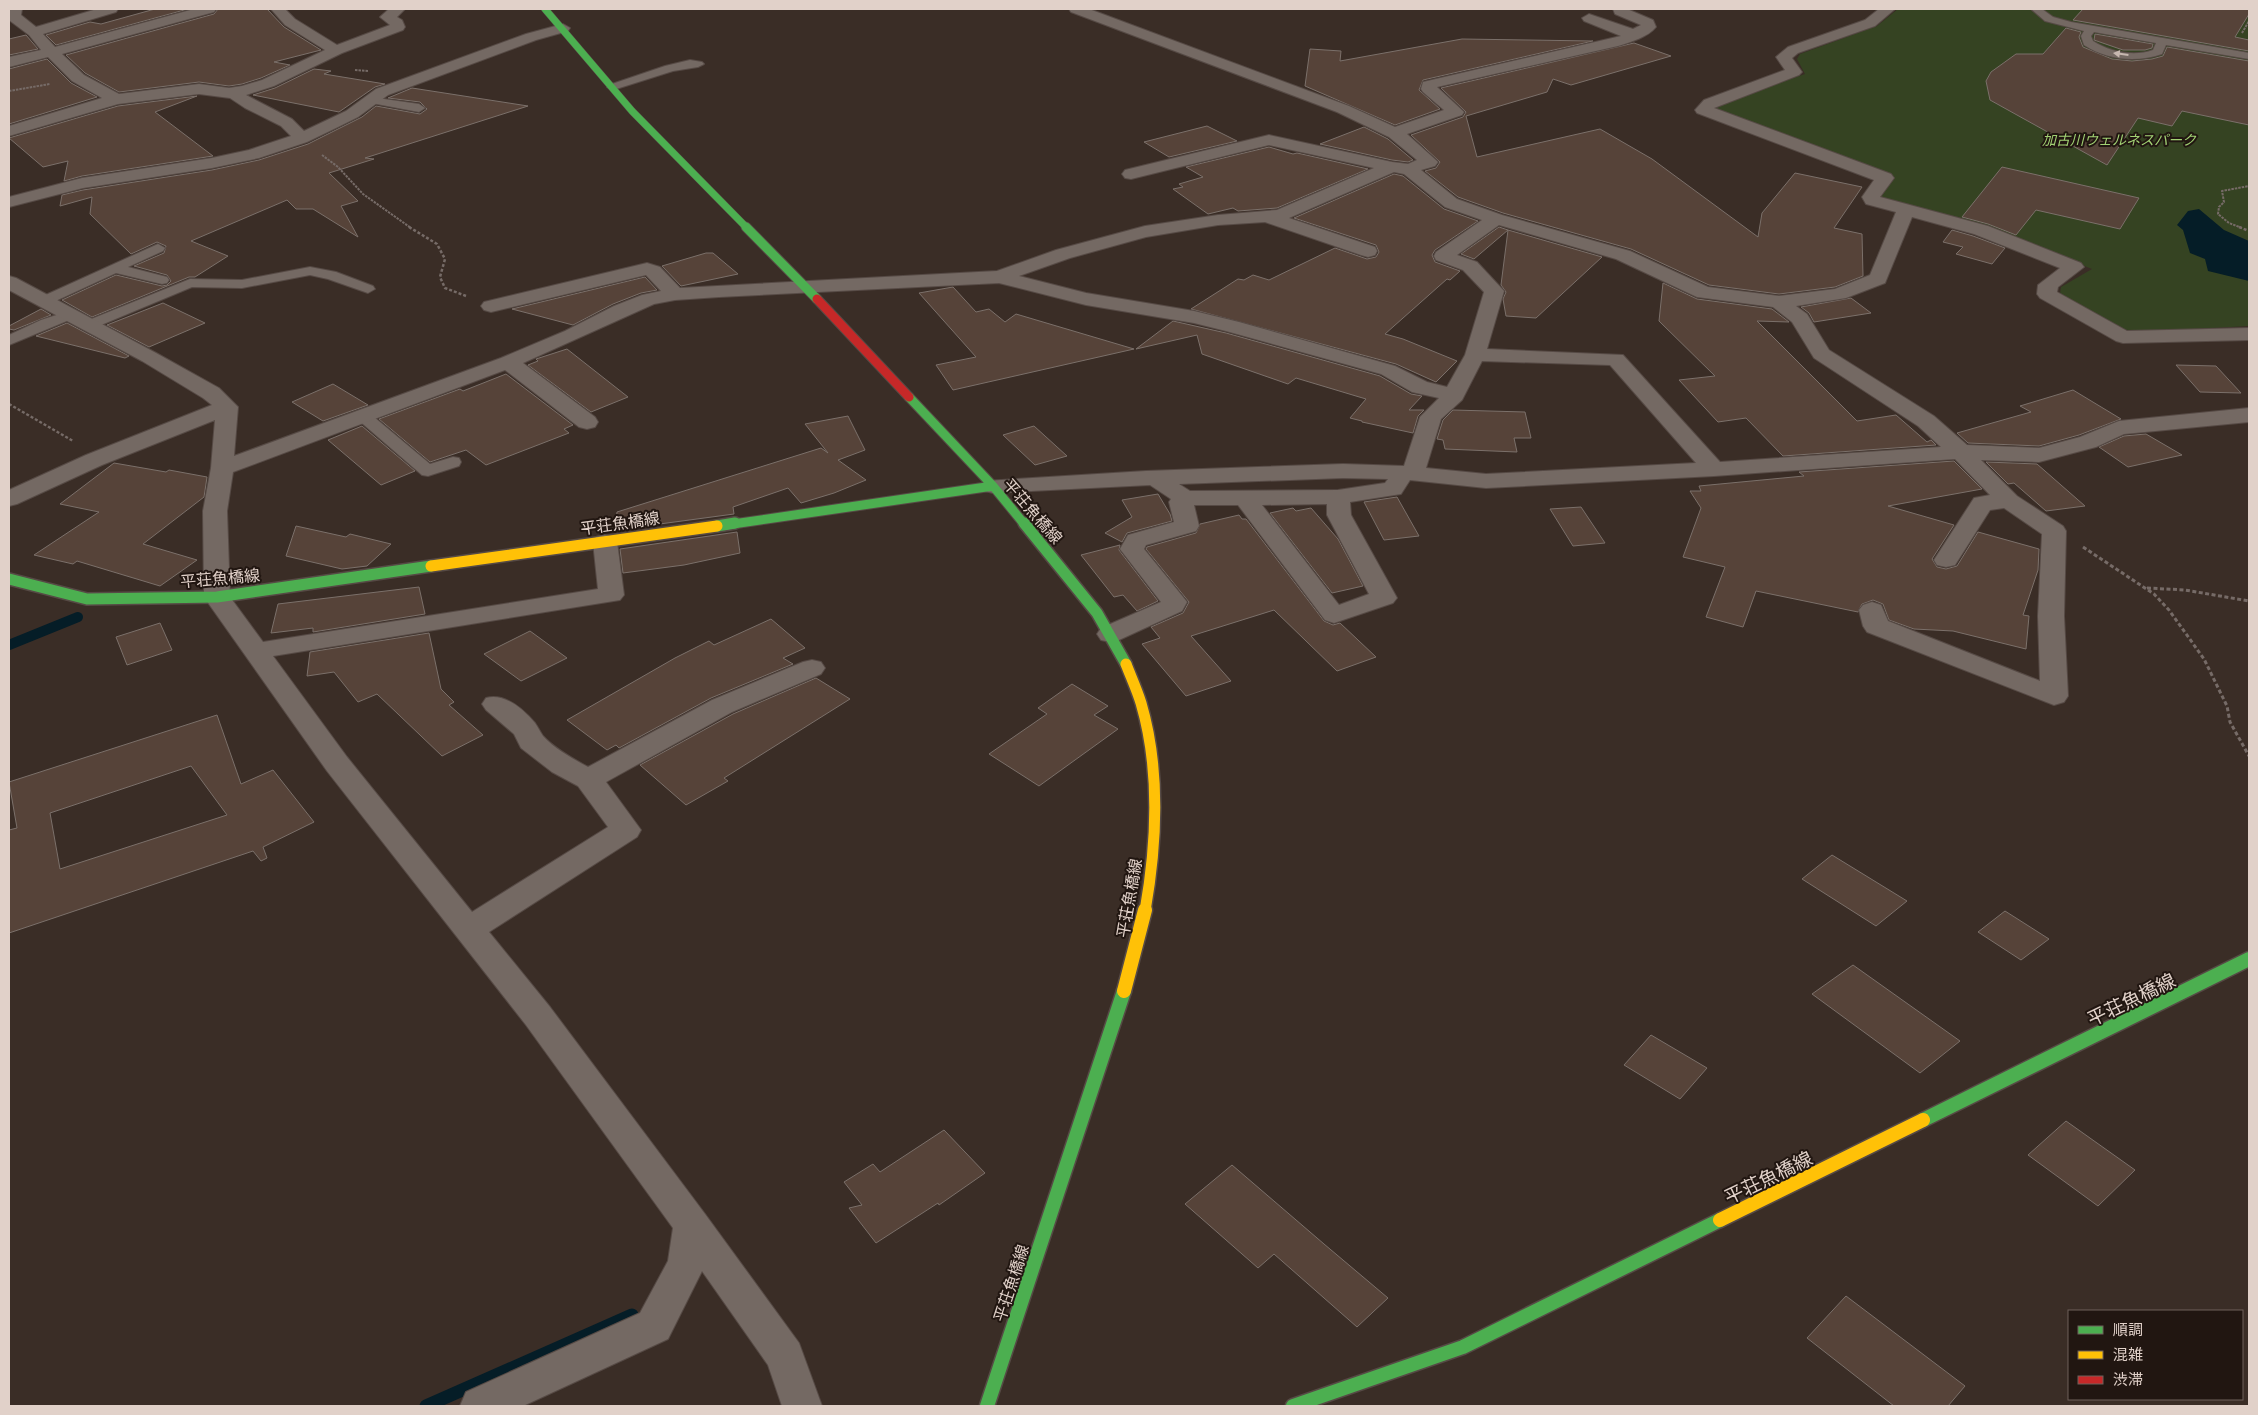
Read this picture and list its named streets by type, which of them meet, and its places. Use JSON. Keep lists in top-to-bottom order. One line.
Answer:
{"streets":{"main road":["平荘魚橋線"]},"parks":["加古川ウェルネスパーク"],"legend":["順調","混雑","渋滞"]}
